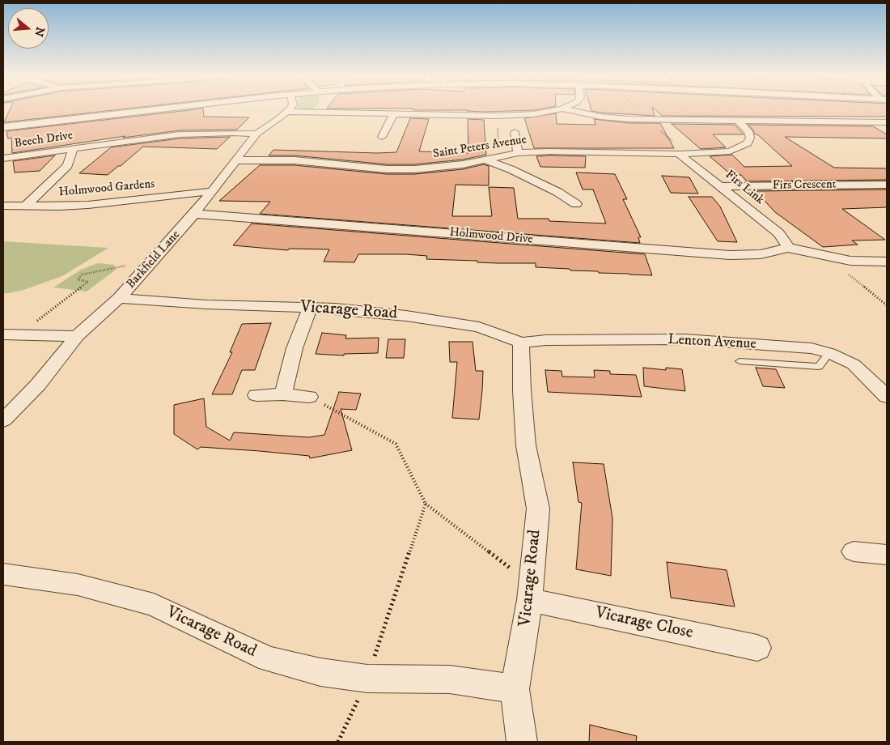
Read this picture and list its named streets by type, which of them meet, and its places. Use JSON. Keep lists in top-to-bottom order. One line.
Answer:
{"streets":{"street":["Beech Drive","Saint Peters Avenue","Firs Crescent","Firs Link","Holmwood Gardens","Holmwood Drive","Barkfield Lane","Vicarage Road","Lenton Avenue","Vicarage Close"]},"crossings":[["Beech Drive","Barkfield Lane"],["Saint Peters Avenue","Firs Link"],["Saint Peters Avenue","Barkfield Lane"],["Firs Crescent","Firs Link"],["Firs Link","Holmwood Drive"],["Holmwood Gardens","Barkfield Lane"],["Holmwood Drive","Barkfield Lane"],["Barkfield Lane","Vicarage Road"],["Vicarage Road","Lenton Avenue"],["Vicarage Road","Vicarage Close"]],"north":"right"}
